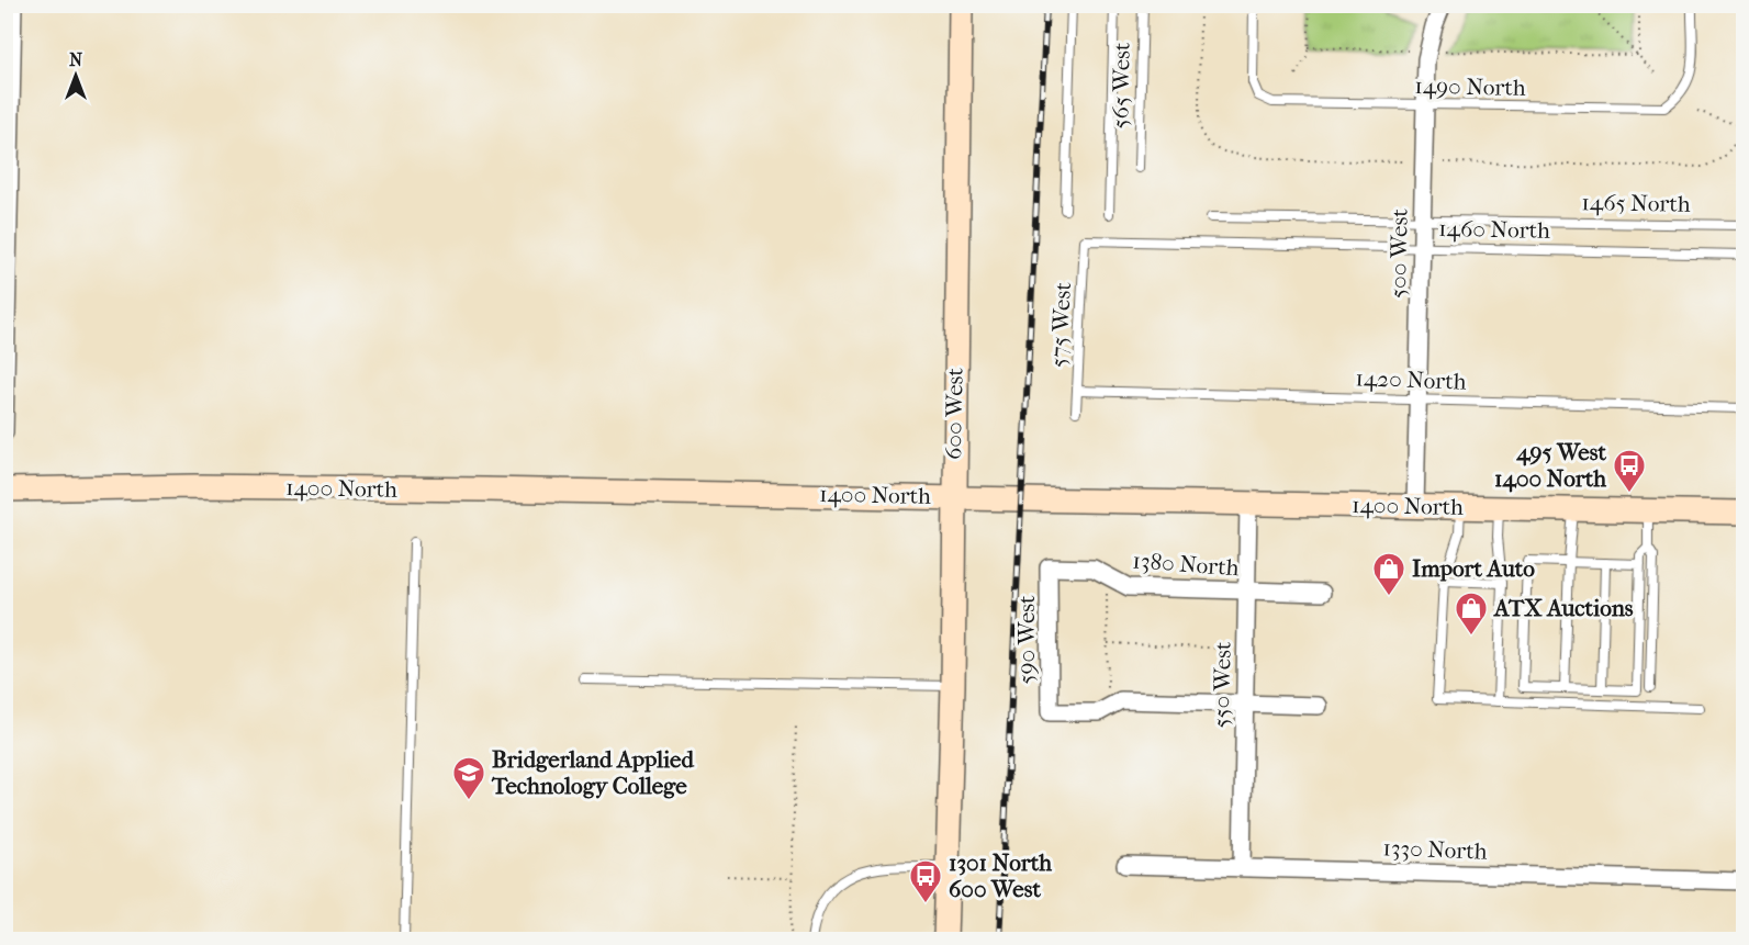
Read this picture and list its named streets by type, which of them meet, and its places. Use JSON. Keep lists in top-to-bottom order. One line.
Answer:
{"streets":{"main road":["600 West","1400 North"],"street":["500 West","1380 North","590 West","550 West","1330 North"],"lane":["565 West","1490 North","1465 North","1460 North","575 West","1420 North"]},"crossings":[["1490 North","500 West"],["1465 North","500 West"],["1460 North","500 West"],["1460 North","575 West"],["500 West","1420 North"],["500 West","1400 North"],["575 West","1420 North"],["600 West","1400 North"],["1400 North","550 West"],["1380 North","590 West"],["1380 North","550 West"],["590 West","550 West"],["550 West","1330 North"]],"places":{"bus stop":["495 West 1400 North","1301 North 600 West"],"shop":["Import Auto","ATX Auctions"],"school or university":["Bridgerland Applied Technology College"]},"north":"top"}
